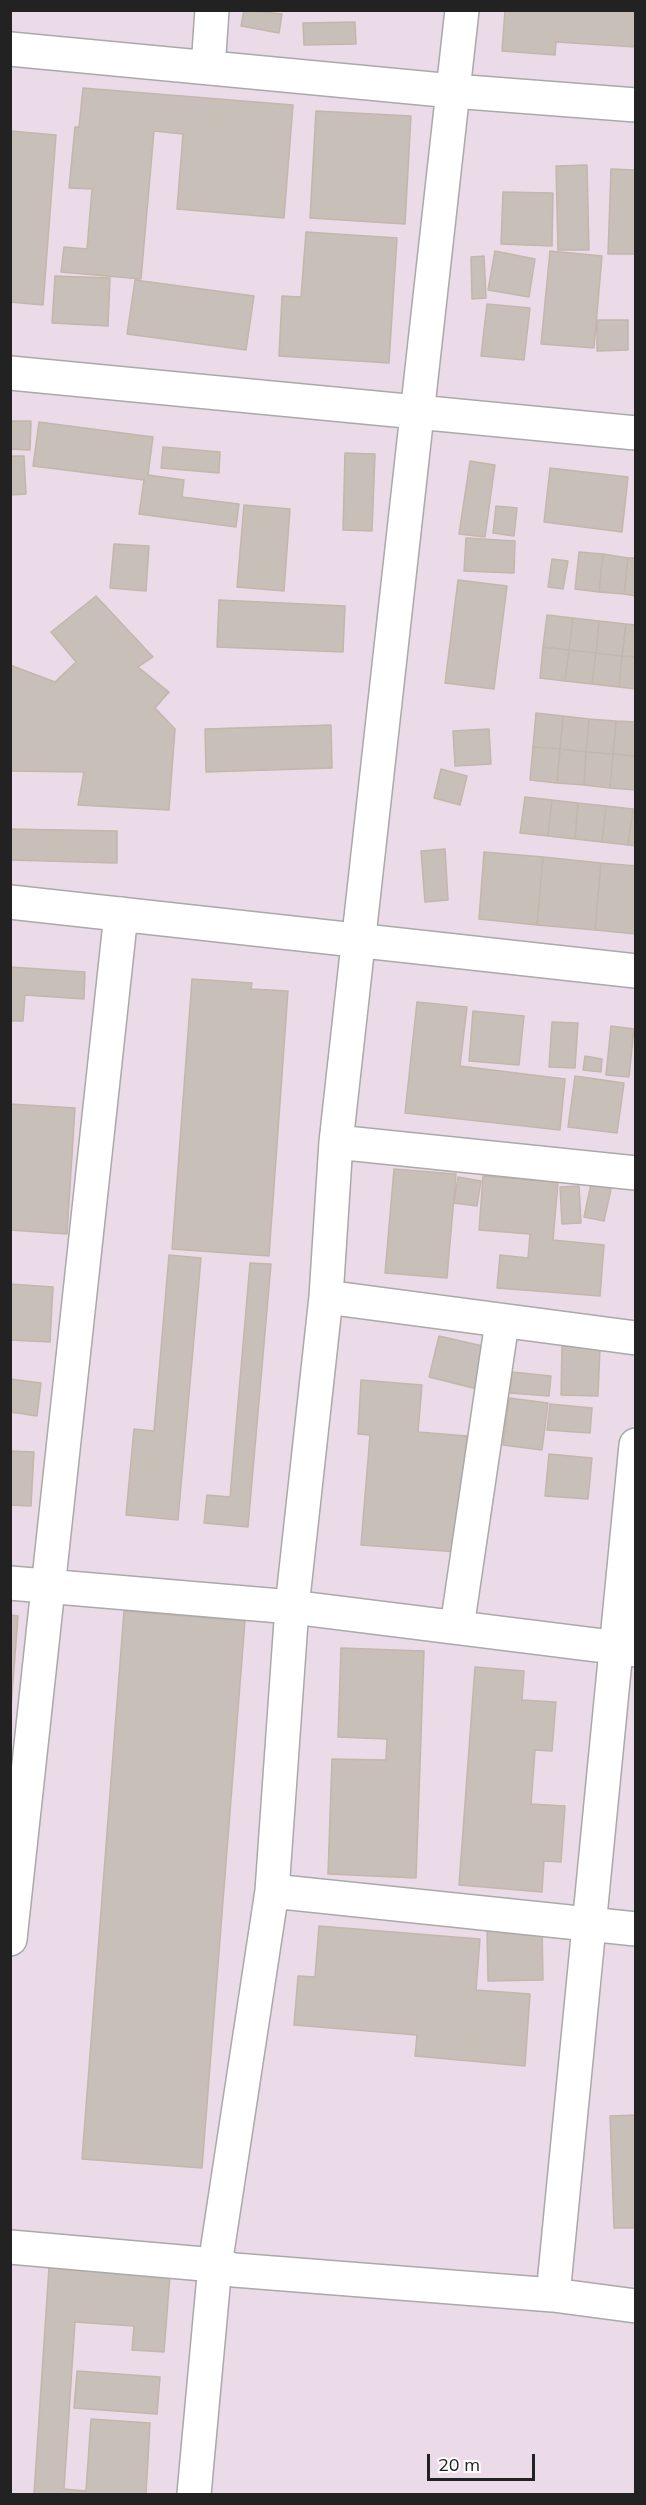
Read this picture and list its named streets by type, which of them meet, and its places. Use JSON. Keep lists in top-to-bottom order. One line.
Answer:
{"scale_bar":"20 m"}
